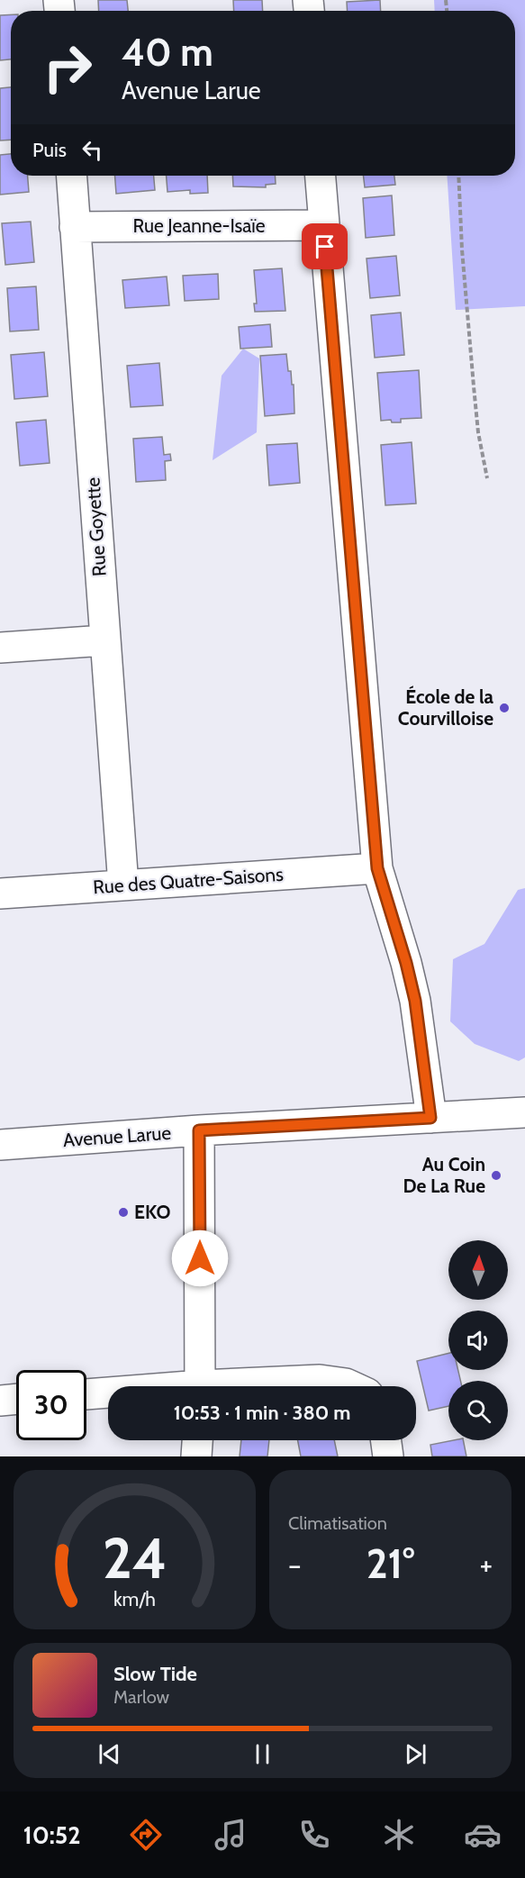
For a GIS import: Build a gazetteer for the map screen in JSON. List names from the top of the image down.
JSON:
{
  "streets": {
    "street": [
      "Rue Jeanne-Isaïe",
      "Rue Goyette",
      "Rue des Quatre-Saisons",
      "Avenue Larue"
    ]
  },
  "crossings": [
    ["Rue Jeanne-Isaïe", "Rue Goyette"],
    ["Rue Goyette", "Rue des Quatre-Saisons"]
  ],
  "places": ["École de la Courvilloise", "Au Coin De La Rue", "EKO"],
  "north": "top",
  "page": {
    "turn": ["40 m", "Avenue Larue"],
    "then": "Puis",
    "limit": "30",
    "trip": "10:53 · 1 min · 380 m",
    "tile": "Climatisation",
    "heat": ["−", "21°", "+"],
    "song": ["Slow Tide", "Marlow"],
    "tabs": "10:52",
    "gauge": ["24", "km/h"]
  }
}
